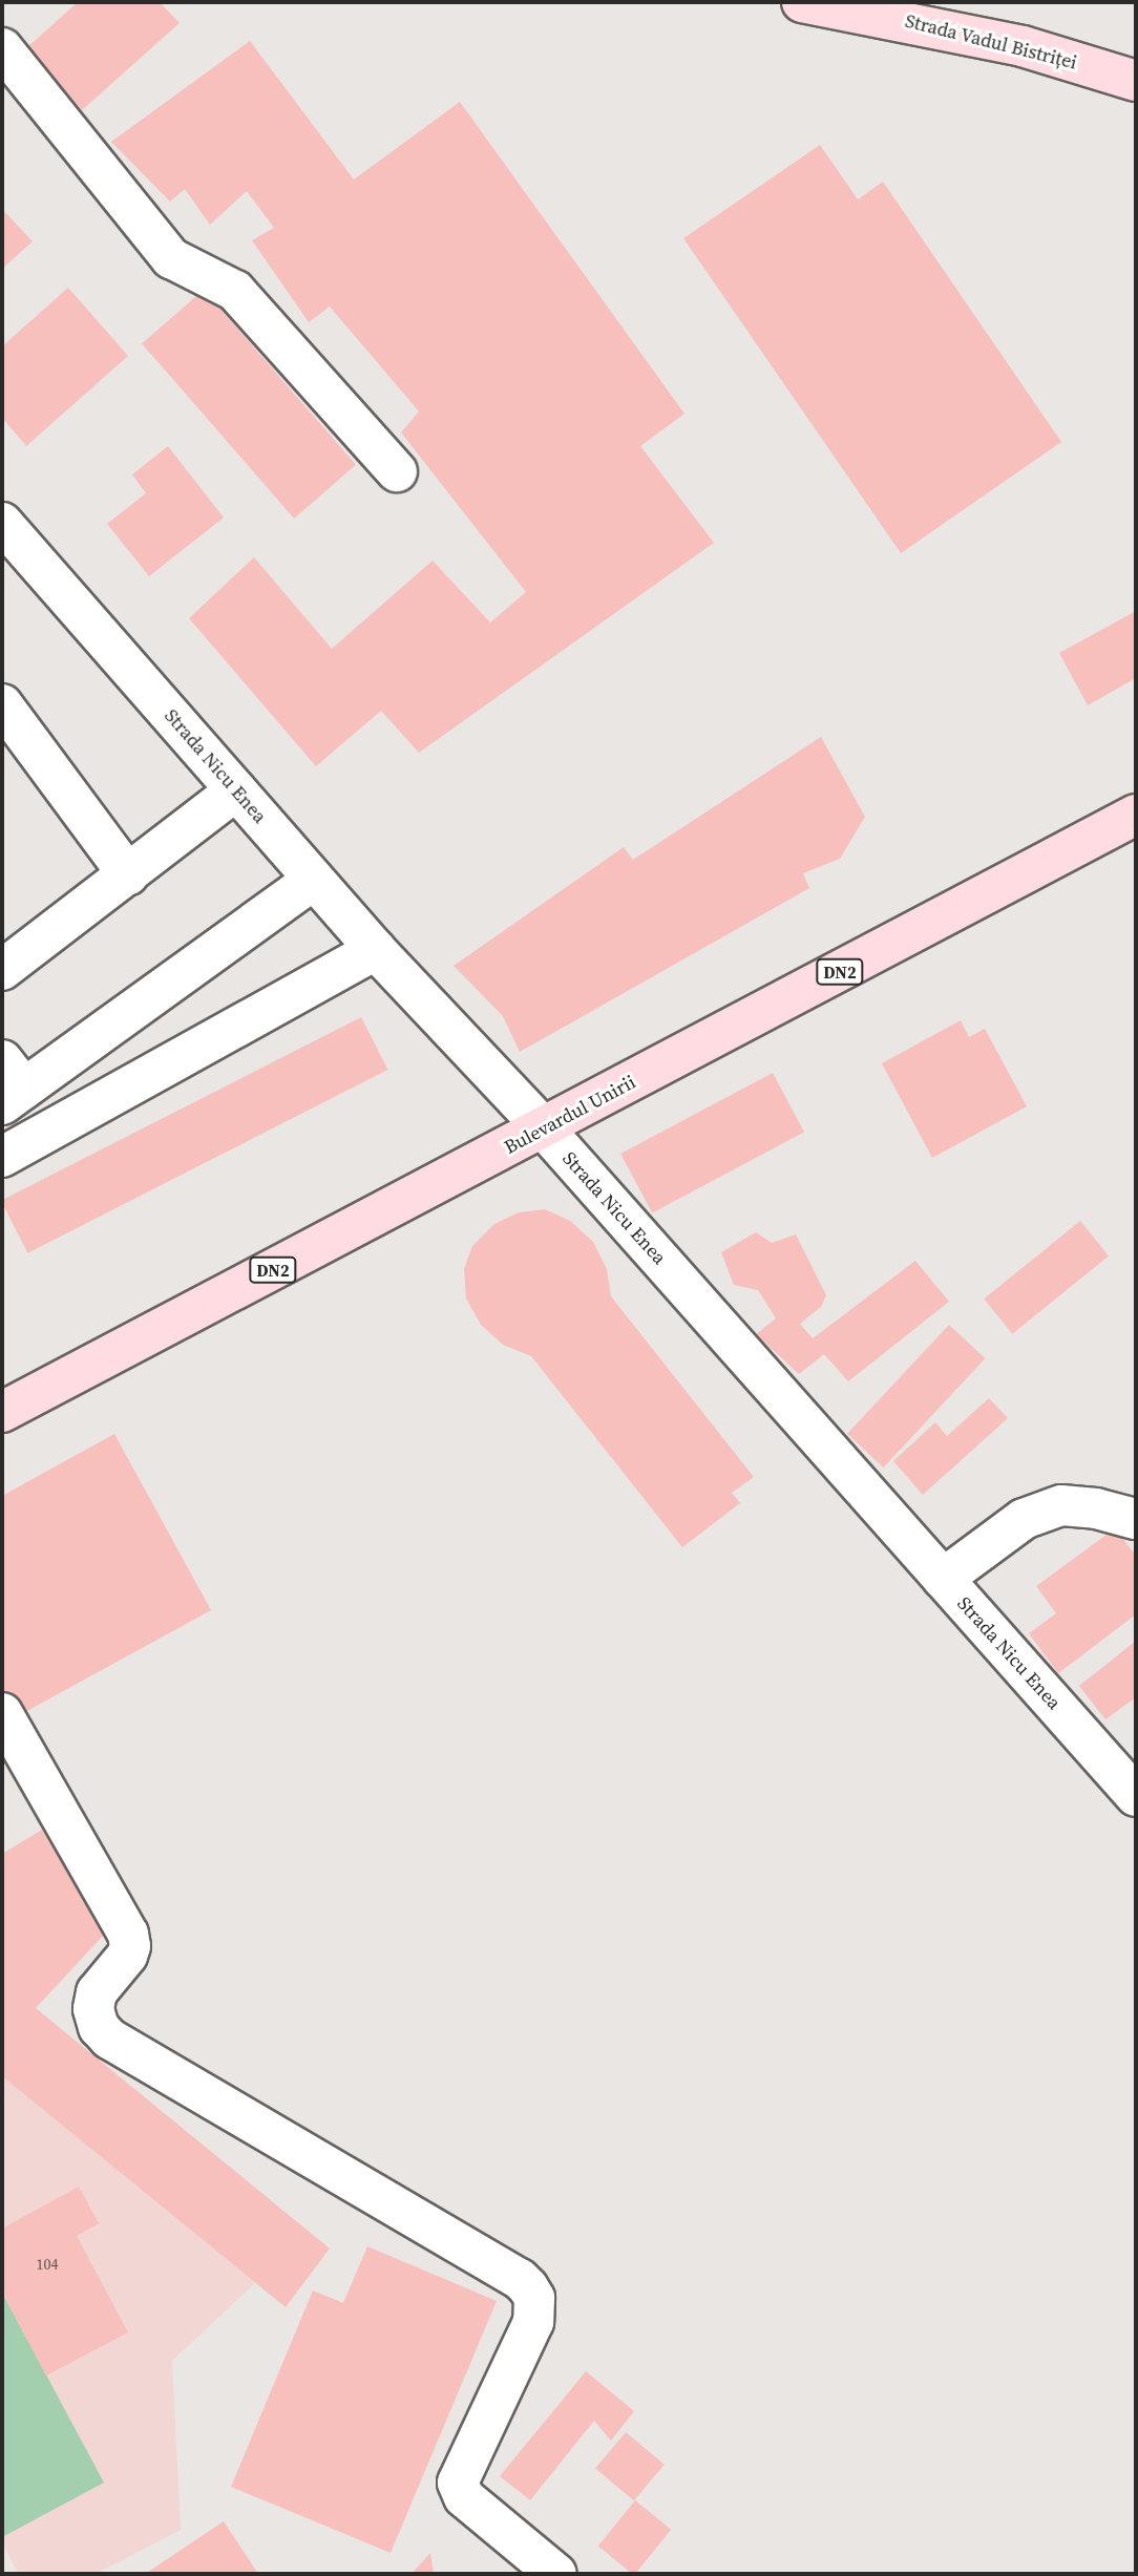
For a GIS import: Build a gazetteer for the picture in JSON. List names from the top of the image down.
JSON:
{
  "streets": {
    "main road": ["Strada Vadul Bistriței", "DN2", "Bulevardul Unirii"],
    "street": ["Strada Nicu Enea"]
  },
  "crossings": [
    ["Strada Nicu Enea", "Bulevardul Unirii"]
  ],
  "house_numbers": ["104"]
}
